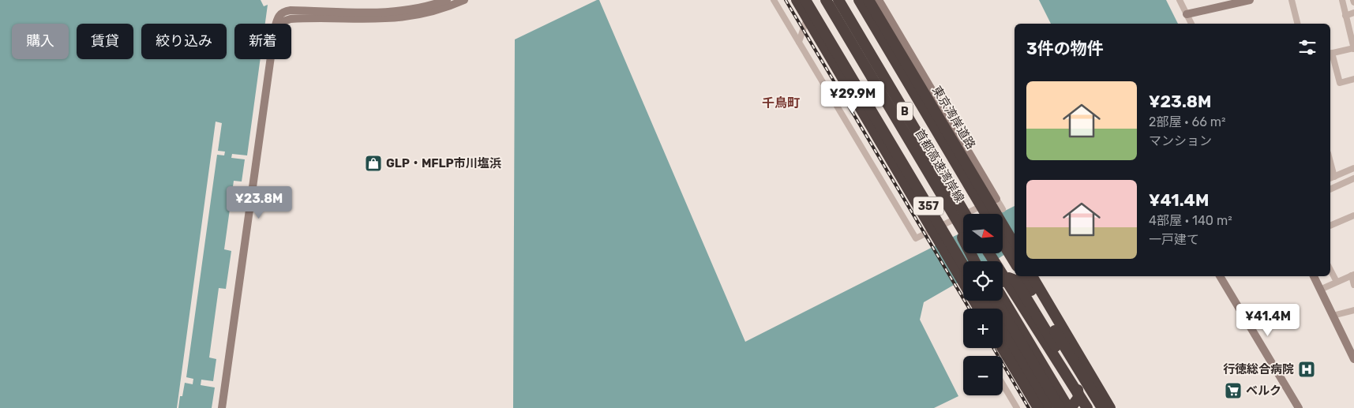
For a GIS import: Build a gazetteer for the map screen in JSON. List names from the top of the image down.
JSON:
{
  "streets": {
    "highway": [
      "B",
      "東京湾岸道路",
      "首都高速湾岸線",
      "357"
    ]
  },
  "crossings": [
    ["首都高速湾岸線", "357"]
  ],
  "districts": ["千鳥町"],
  "places": {
    "shop": ["GLP・MFLP市川塩浜"],
    "hospital": ["行徳総合病院"],
    "supermarket": ["ベルク"]
  },
  "north": "right",
  "page": {
    "chip": [
      "購入",
      "賃貸",
      "絞り込み",
      "新着"
    ],
    "heading": "3件の物件",
    "list": [
      {
        "name": "¥23.8M",
        "note": "2部屋 · 66 m² · マンション"
      },
      {
        "name": "¥41.4M",
        "note": "4部屋 · 140 m² · 一戸建て"
      }
    ],
    "price": ["¥29.9M", "¥23.8M", "¥41.4M"],
    "map_buttons": ["+", "−"]
  }
}
